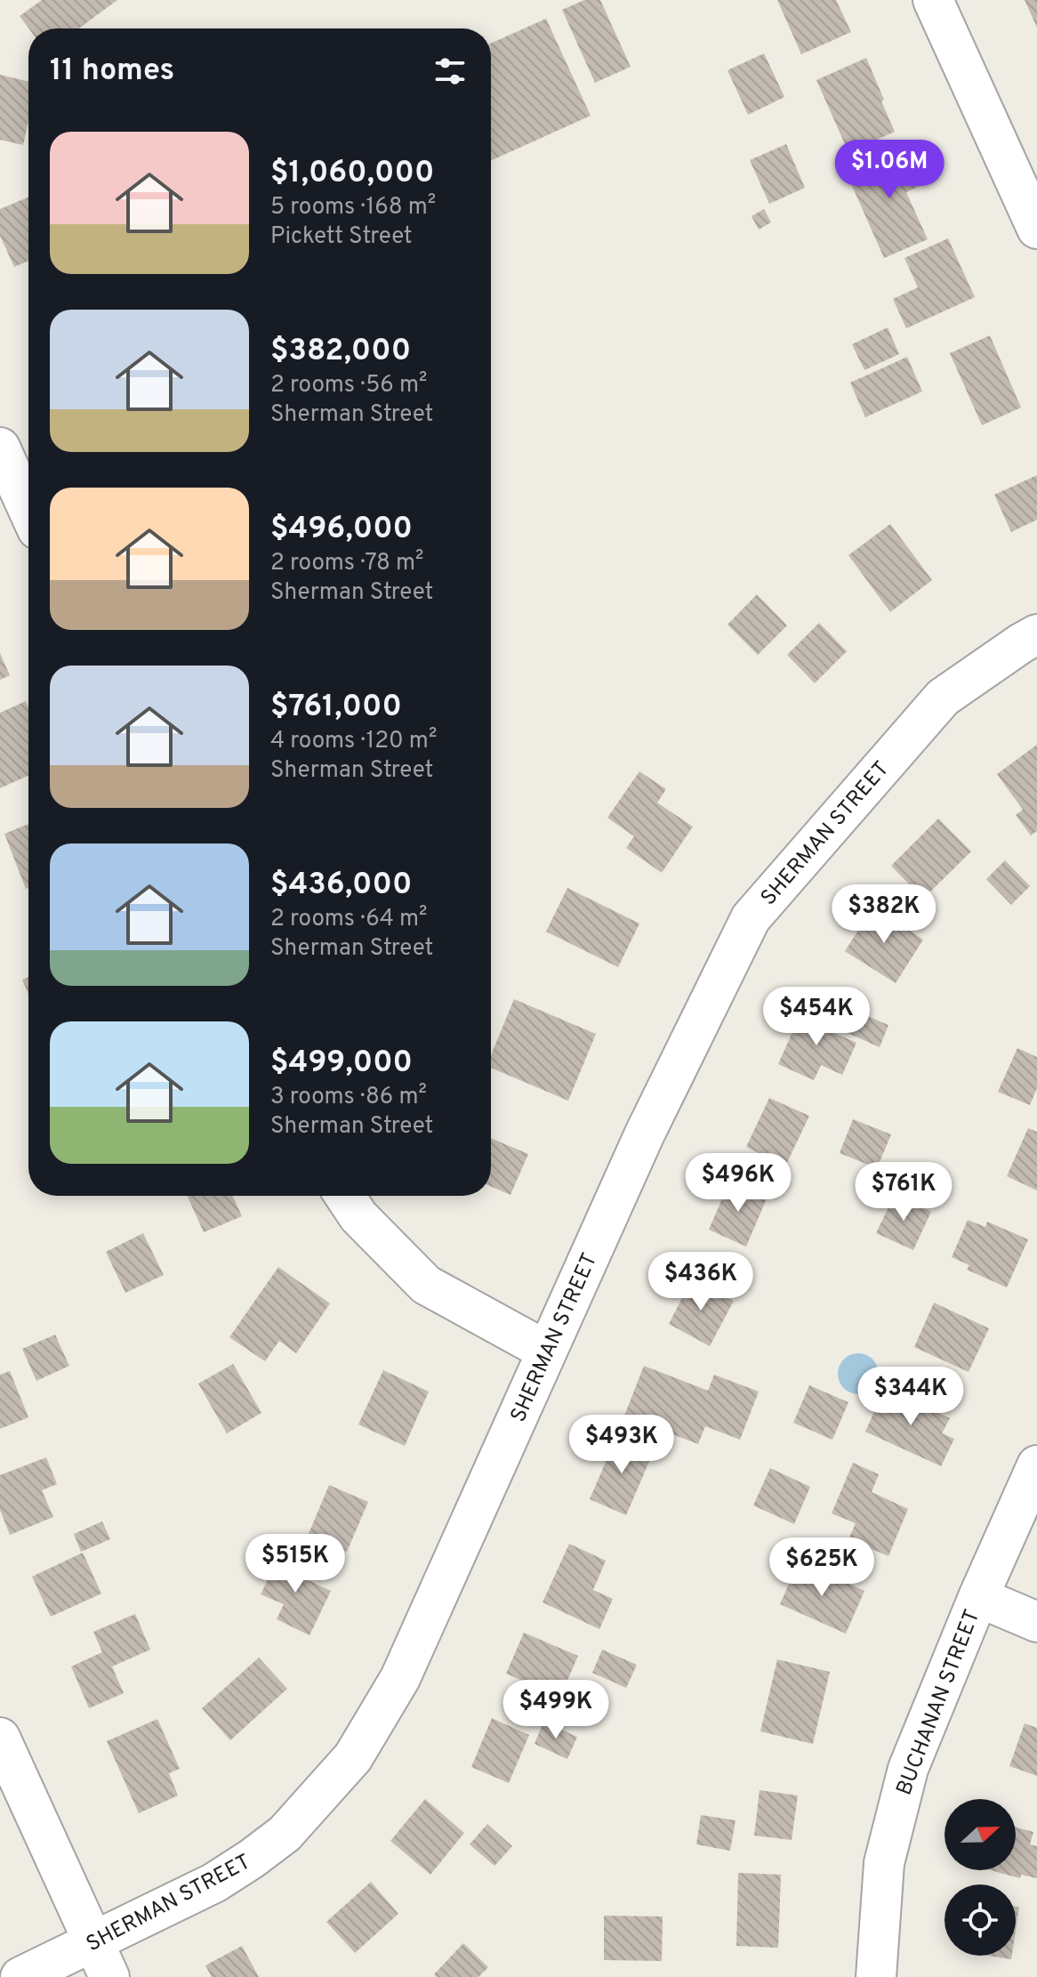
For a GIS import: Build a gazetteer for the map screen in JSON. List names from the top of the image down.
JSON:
{
  "streets": {
    "street": ["SHERMAN STREET", "BUCHANAN STREET"]
  },
  "north": "right",
  "page": {
    "heading": "11 homes",
    "list": [
      {
        "name": "$1,060,000",
        "note": "5 rooms · 168 m² · Pickett Street"
      },
      {
        "name": "$382,000",
        "note": "2 rooms · 56 m² · Sherman Street"
      },
      {
        "name": "$496,000",
        "note": "2 rooms · 78 m² · Sherman Street"
      },
      {
        "name": "$761,000",
        "note": "4 rooms · 120 m² · Sherman Street"
      },
      {
        "name": "$436,000",
        "note": "2 rooms · 64 m² · Sherman Street"
      },
      {
        "name": "$499,000",
        "note": "3 rooms · 86 m² · Sherman Street"
      }
    ],
    "price": [
      "$1.06M",
      "$382K",
      "$454K",
      "$496K",
      "$761K",
      "$436K",
      "$344K",
      "$493K",
      "$515K",
      "$625K",
      "$499K"
    ]
  }
}
